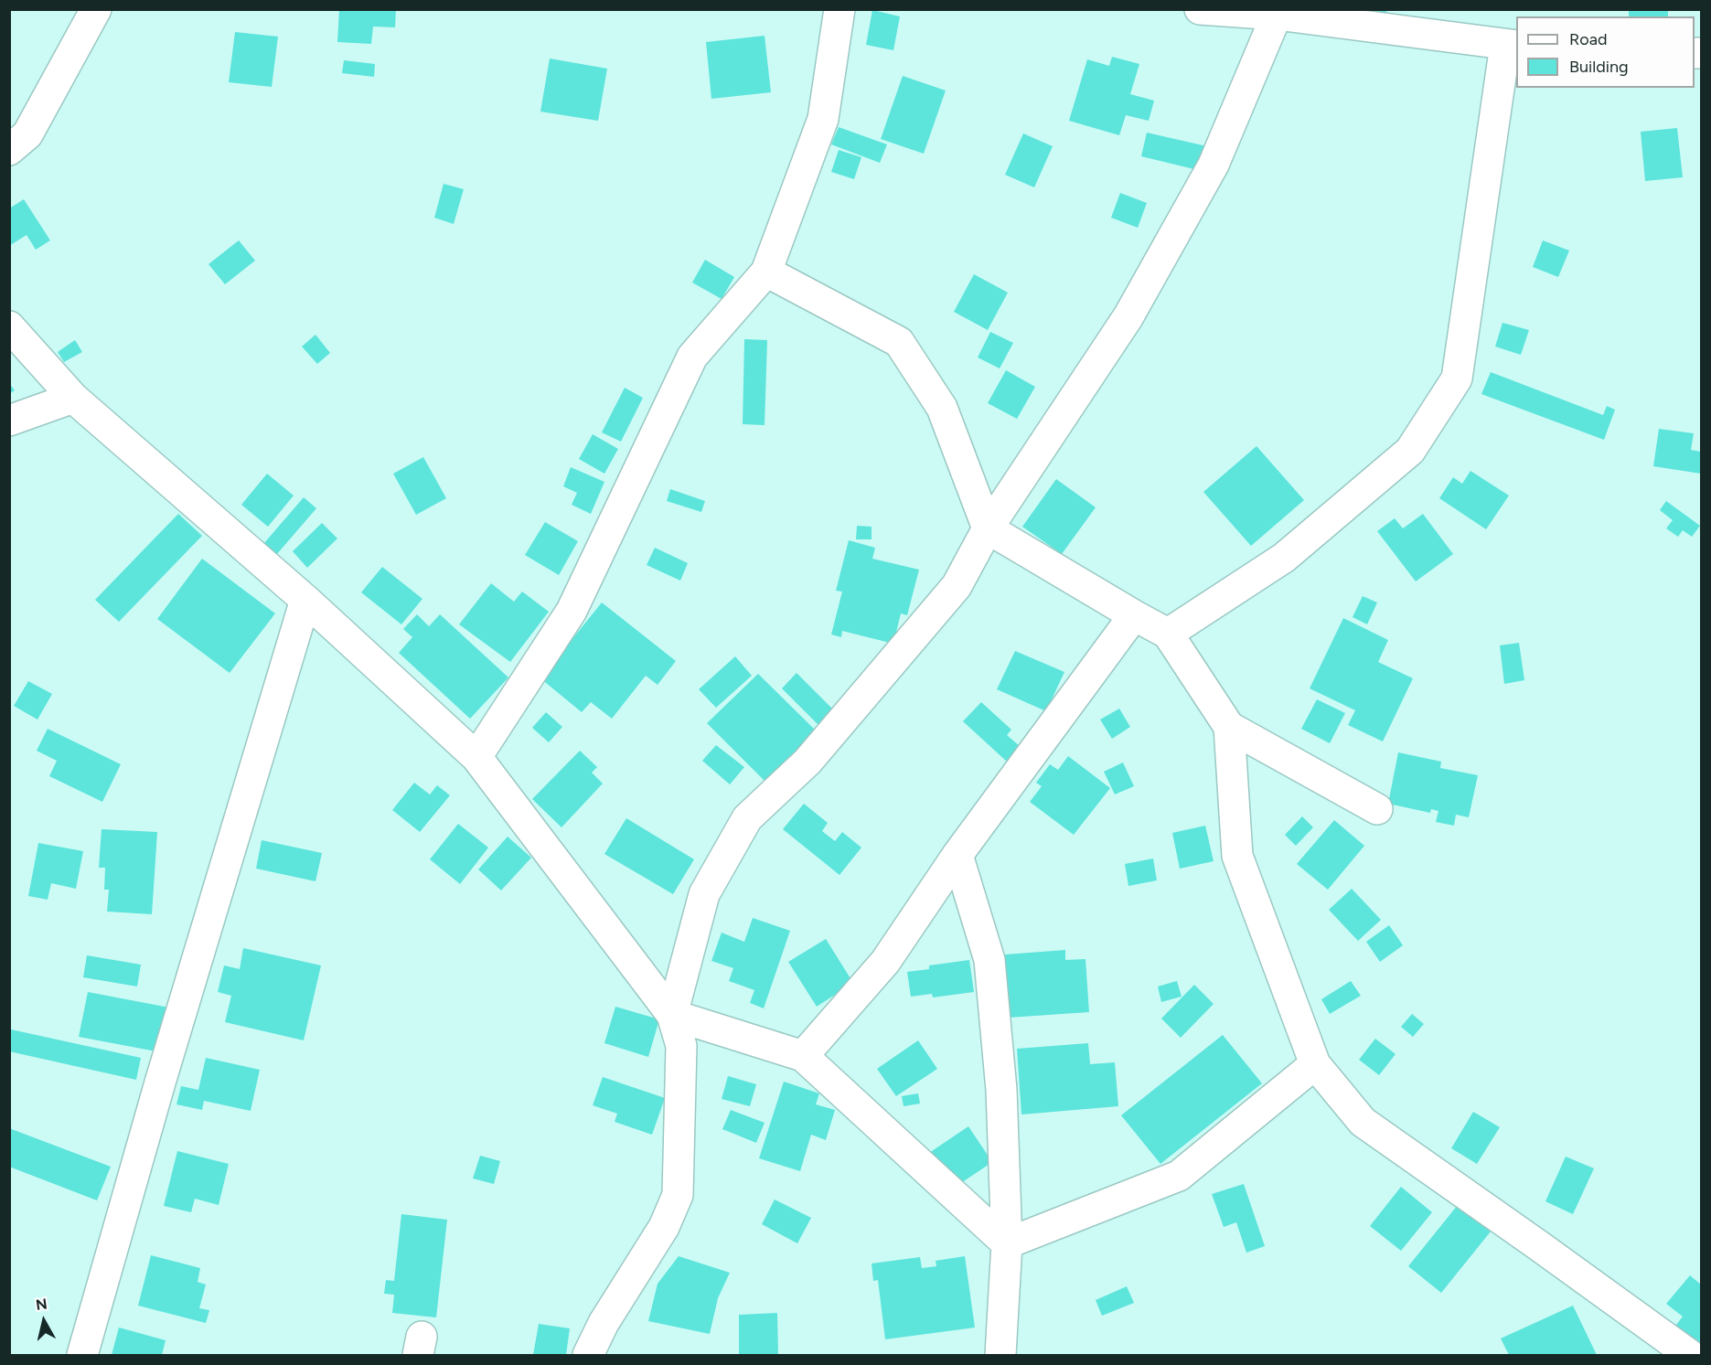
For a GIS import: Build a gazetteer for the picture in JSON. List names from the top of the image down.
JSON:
{
  "legend": ["Road", "Building"],
  "north": "top"
}
